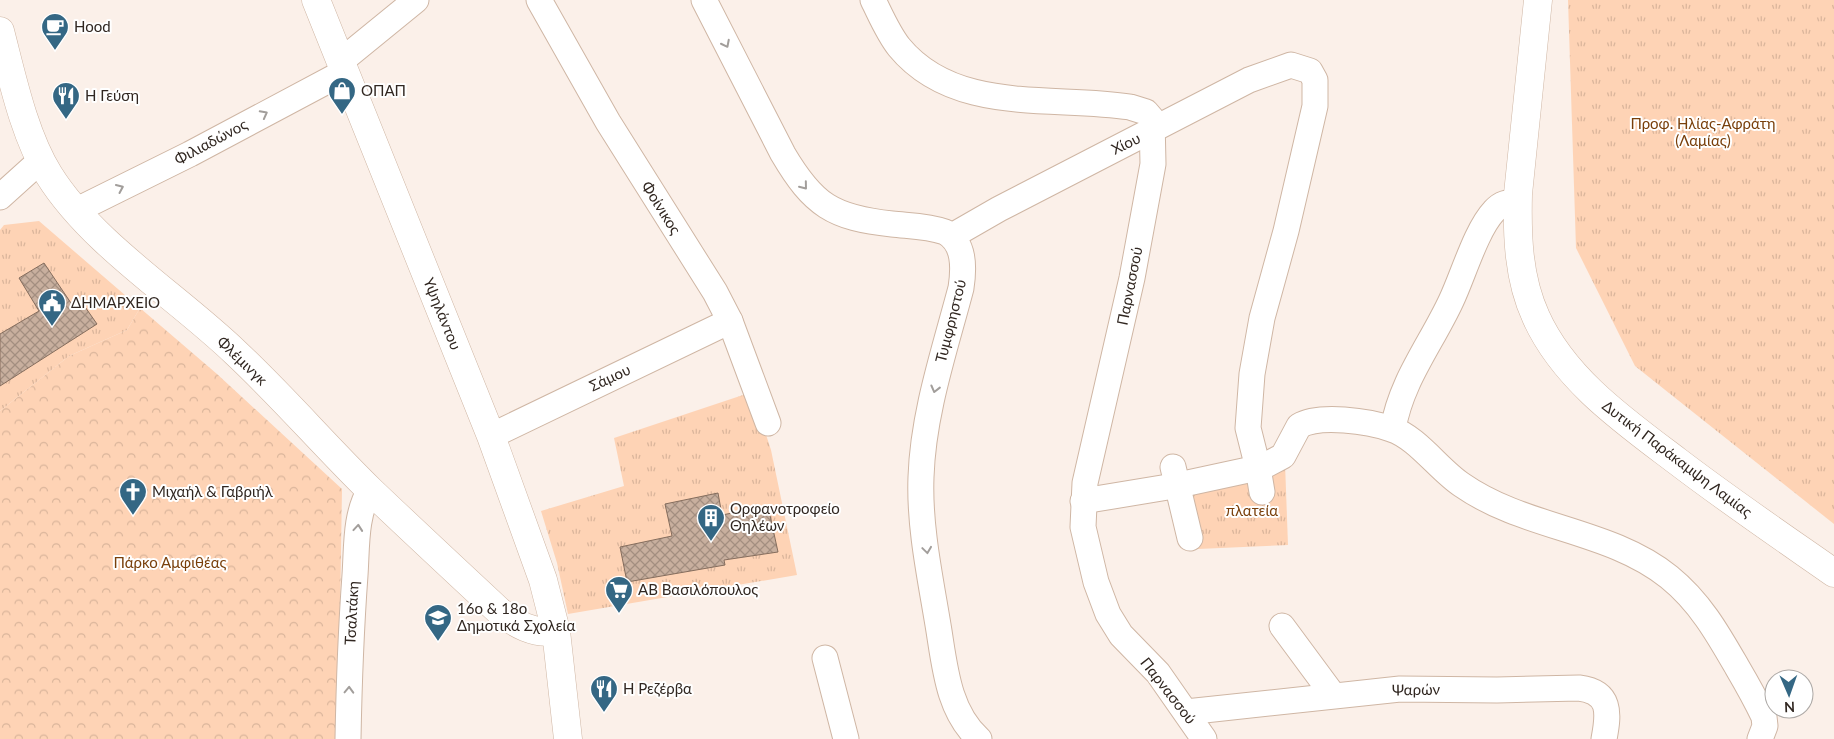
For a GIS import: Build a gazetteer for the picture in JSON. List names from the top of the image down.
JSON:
{
  "streets": {
    "main road": ["Υψηλάντου", "Φλέμινγκ", "Δυτική Παράκαμψη Λαμίας"],
    "street": [
      "Φιλιαδώνος",
      "Χίου",
      "Φοίνικος",
      "Παρνασσού",
      "Τυμφρηστού",
      "Σάμου",
      "Τσαλτάκη",
      "Ψαρών"
    ]
  },
  "crossings": [
    ["Φιλιαδώνος", "Υψηλάντου"],
    ["Φιλιαδώνος", "Φλέμινγκ"],
    ["Χίου", "Παρνασσού"],
    ["Χίου", "Τυμφρηστού"],
    ["Φοίνικος", "Σάμου"],
    ["Παρνασσού", "Ψαρών"],
    ["Υψηλάντου", "Φλέμινγκ"],
    ["Υψηλάντου", "Σάμου"],
    ["Φλέμινγκ", "Τσαλτάκη"]
  ],
  "one_way": ["Φιλιαδώνος", "Τυμφρηστού", "Τσαλτάκη"],
  "parks": ["Προφ. Ηλίας-Αφράτη (Λαμίας)", "πλατεία", "Πάρκο Αμφιθέας"],
  "places": {
    "cafe": ["Hood"],
    "shop": ["ΟΠΑΠ"],
    "restaurant": ["Η Γεύση", "Η Ρεζέρβα"],
    "public building": ["ΔΗΜΑΡΧΕΙΟ"],
    "church": ["Μιχαήλ & Γαβριήλ"],
    "building": ["Ορφανοτροφείο Θηλέων"],
    "supermarket": ["ΑΒ Βασιλόπουλος"],
    "school or university": ["16ο & 18ο Δημοτικά Σχολεία"]
  },
  "north": "bottom"
}
